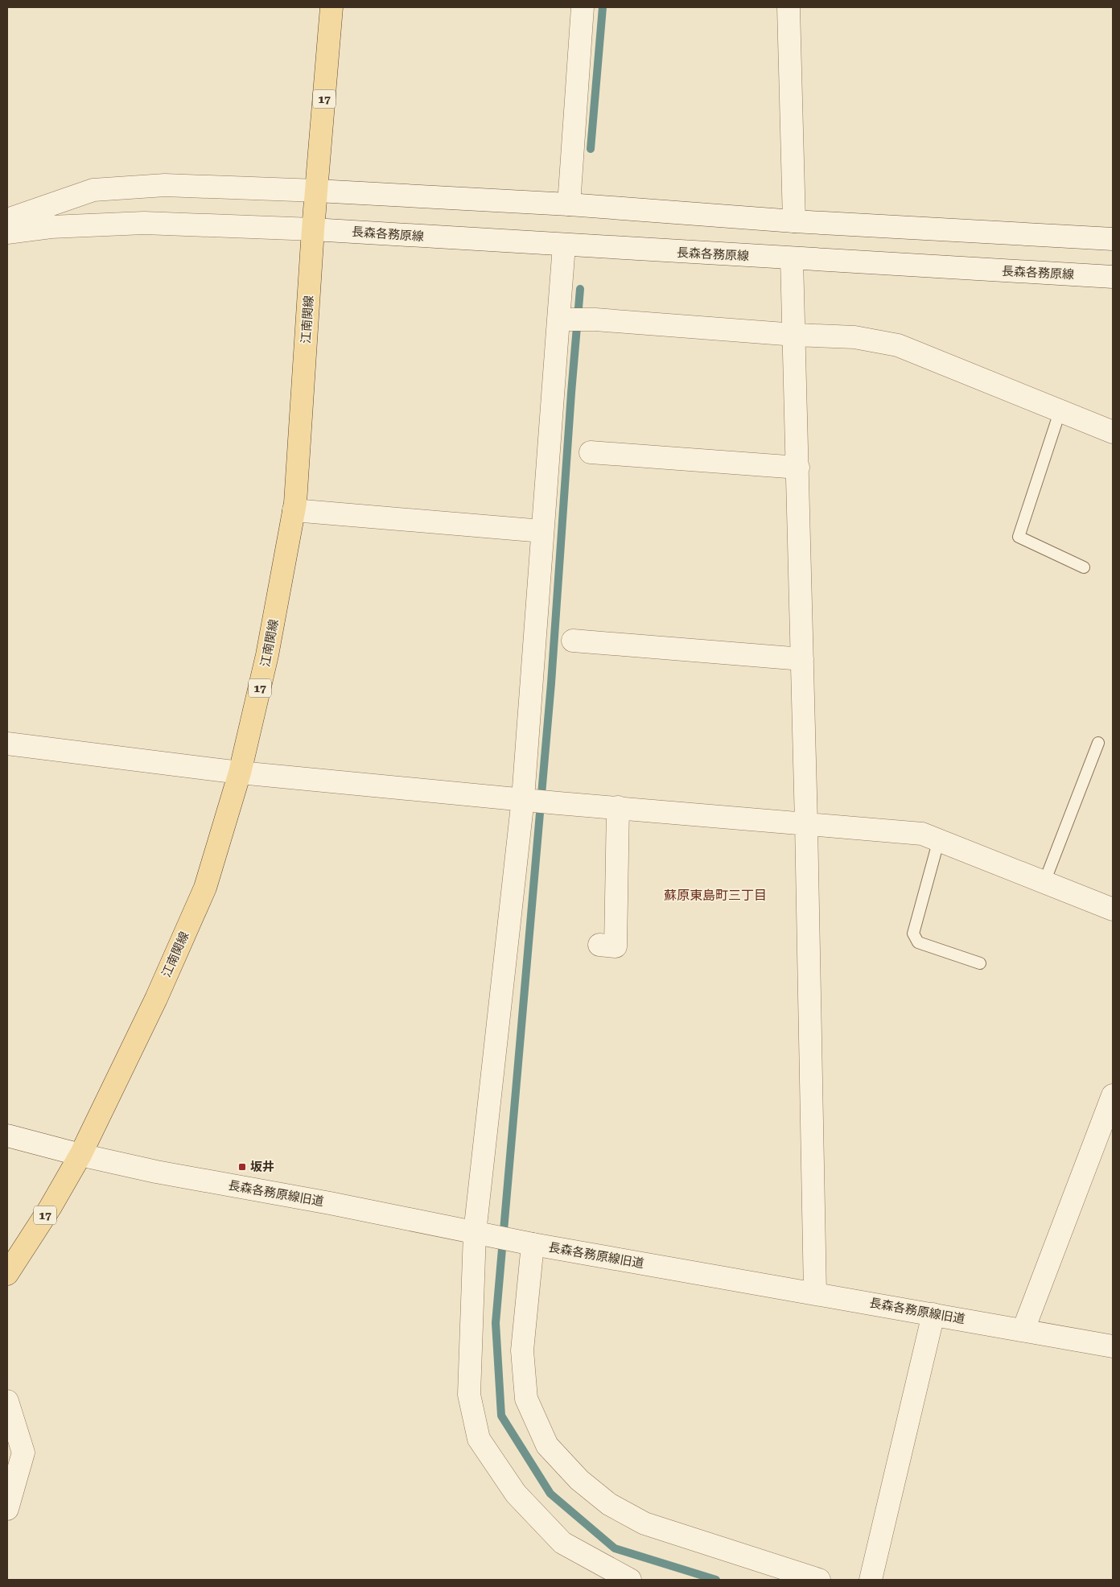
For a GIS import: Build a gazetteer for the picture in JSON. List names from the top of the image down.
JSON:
{
  "streets": {
    "main road": ["17", "江南関線"],
    "street": ["長森各務原線", "長森各務原線旧道"]
  },
  "crossings": [
    ["長森各務原線", "江南関線"],
    ["江南関線", "長森各務原線旧道"]
  ],
  "districts": ["蘇原東島町三丁目"],
  "places": {
    "transit": ["坂井"]
  }
}
